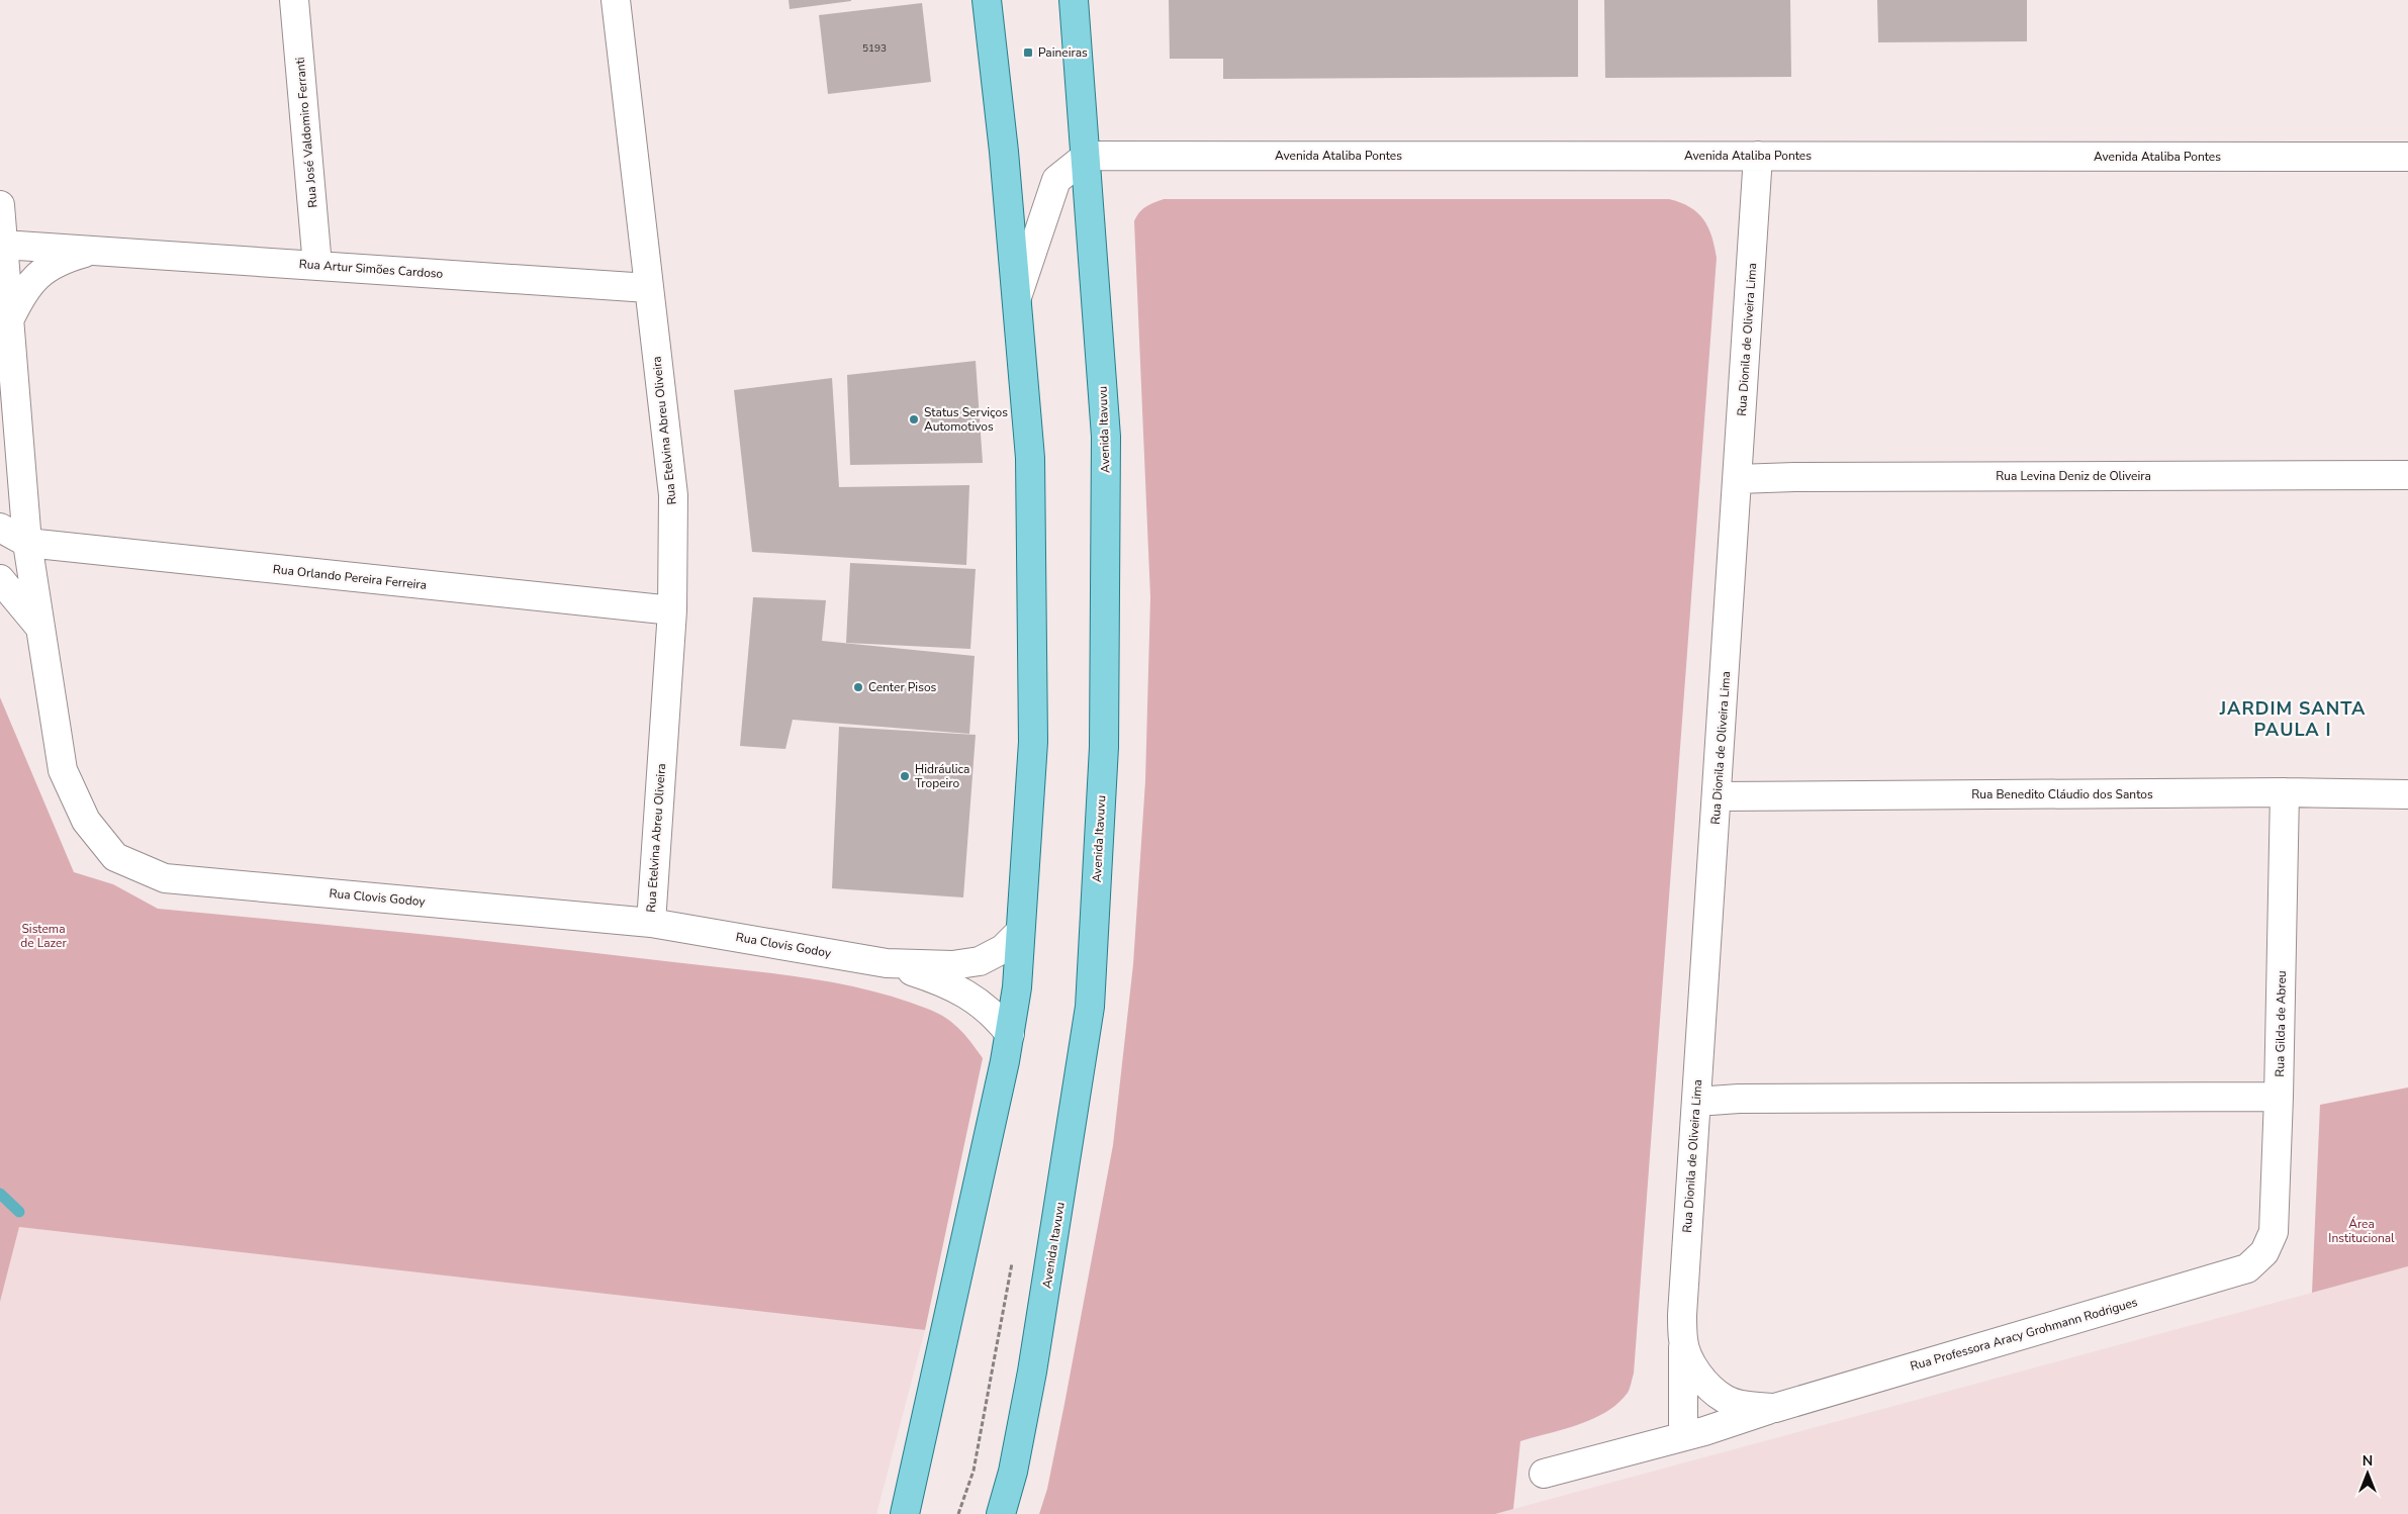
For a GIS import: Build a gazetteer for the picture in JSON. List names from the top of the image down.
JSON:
{
  "streets": {
    "main road": ["Avenida Itavuvu"],
    "street": [
      "Rua José Valdomiro Ferranti",
      "Avenida Ataliba Pontes",
      "Rua Artur Simões Cardoso",
      "Rua Dionila de Oliveira Lima",
      "Rua Etelvina Abreu Oliveira",
      "Rua Levina Deniz de Oliveira",
      "Rua Orlando Pereira Ferreira",
      "Rua Benedito Cláudio dos Santos",
      "Rua Clovis Godoy",
      "Rua Gilda de Abreu",
      "Rua Professora Aracy Grohmann Rodrigues"
    ]
  },
  "crossings": [
    ["Rua José Valdomiro Ferranti", "Rua Artur Simões Cardoso"],
    ["Avenida Ataliba Pontes", "Rua Dionila de Oliveira Lima"],
    ["Avenida Ataliba Pontes", "Avenida Itavuvu"],
    ["Rua Artur Simões Cardoso", "Rua Etelvina Abreu Oliveira"],
    ["Rua Artur Simões Cardoso", "Rua Clovis Godoy"],
    ["Rua Dionila de Oliveira Lima", "Rua Levina Deniz de Oliveira"],
    ["Rua Dionila de Oliveira Lima", "Rua Benedito Cláudio dos Santos"],
    ["Rua Dionila de Oliveira Lima", "Rua Professora Aracy Grohmann Rodrigues"],
    ["Rua Etelvina Abreu Oliveira", "Rua Orlando Pereira Ferreira"],
    ["Rua Etelvina Abreu Oliveira", "Rua Clovis Godoy"],
    ["Rua Orlando Pereira Ferreira", "Rua Clovis Godoy"],
    ["Rua Benedito Cláudio dos Santos", "Rua Gilda de Abreu"],
    ["Rua Gilda de Abreu", "Rua Professora Aracy Grohmann Rodrigues"]
  ],
  "districts": ["JARDIM SANTA PAULA I"],
  "parks": ["Sistema de Lazer", "Área Institucional"],
  "places": {
    "transit": ["Paineiras"],
    "other": ["Status Serviços Automotivos", "Center Pisos", "Hidráulica Tropeiro"]
  },
  "house_numbers": ["5193"],
  "north": "top"
}
